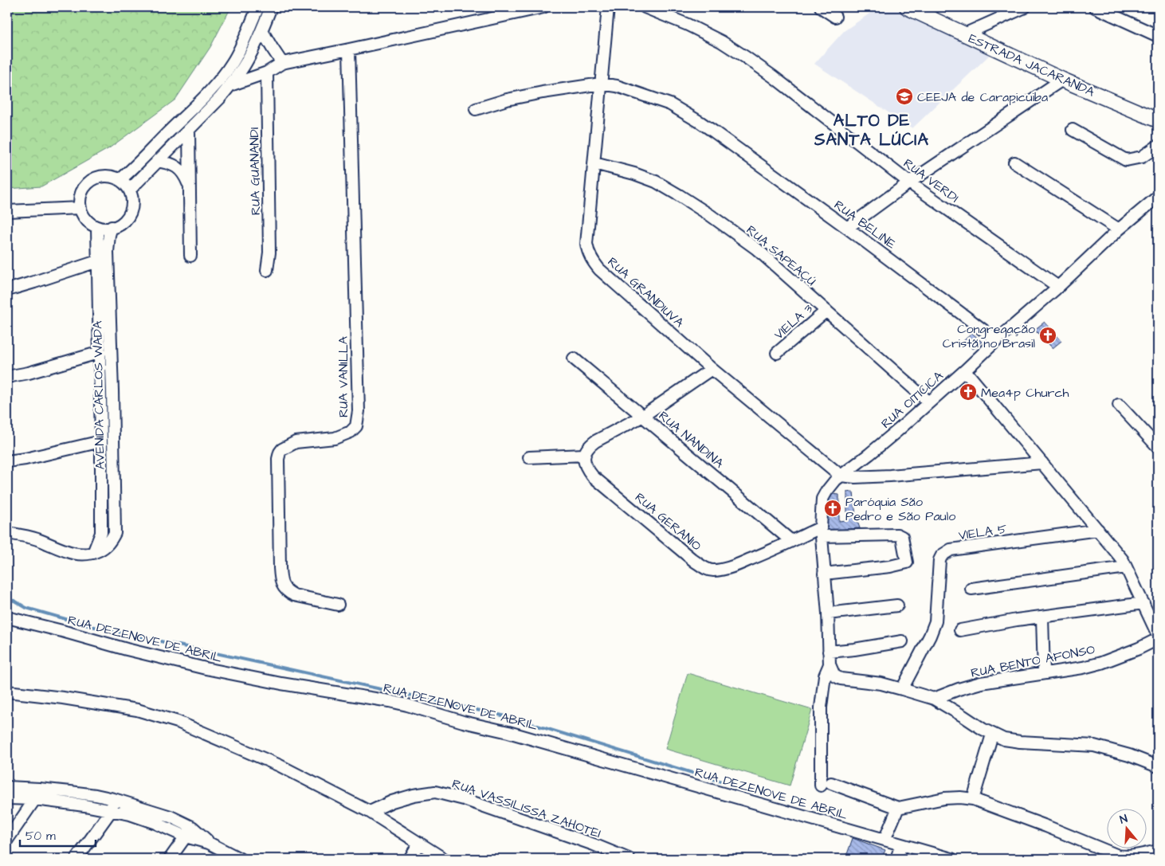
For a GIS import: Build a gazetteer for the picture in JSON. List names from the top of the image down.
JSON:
{
  "streets": {
    "main road": ["ESTRADA JACARANDA"],
    "street": [
      "RUA GUANANDI",
      "RUA VERDI",
      "RUA BELINE",
      "RUA SAPEAÇÚ",
      "RUA GRANDIUVA",
      "VIELA 3",
      "RUA VANILLA",
      "AVENIDA CARLOS WADA",
      "RUA OITICICA",
      "RUA NANDINA",
      "RUA GERANIO",
      "VIELA 5",
      "RUA DEZENOVE DE ABRIL",
      "RUA BENTO AFONSO",
      "RUA VASSILISSA ZAHOTEI"
    ]
  },
  "crossings": [
    ["RUA VERDI", "RUA OITICICA"],
    ["RUA BELINE", "RUA GRANDIUVA"],
    ["RUA BELINE", "RUA OITICICA"],
    ["RUA SAPEAÇÚ", "RUA GRANDIUVA"],
    ["RUA SAPEAÇÚ", "VIELA 3"],
    ["RUA SAPEAÇÚ", "RUA OITICICA"],
    ["RUA GRANDIUVA", "RUA OITICICA"],
    ["RUA OITICICA", "RUA GERANIO"],
    ["RUA NANDINA", "RUA GERANIO"]
  ],
  "districts": ["ALTO DE SANTA LÚCIA"],
  "places": {
    "school or university": ["CEEJA de Carapicuiba"],
    "church": ["Congregação Cristã no Brasil", "Mea4p Church", "Paróquia São Pedro e São Paulo"]
  },
  "scale_bar": "50 m",
  "north": "top"
}
